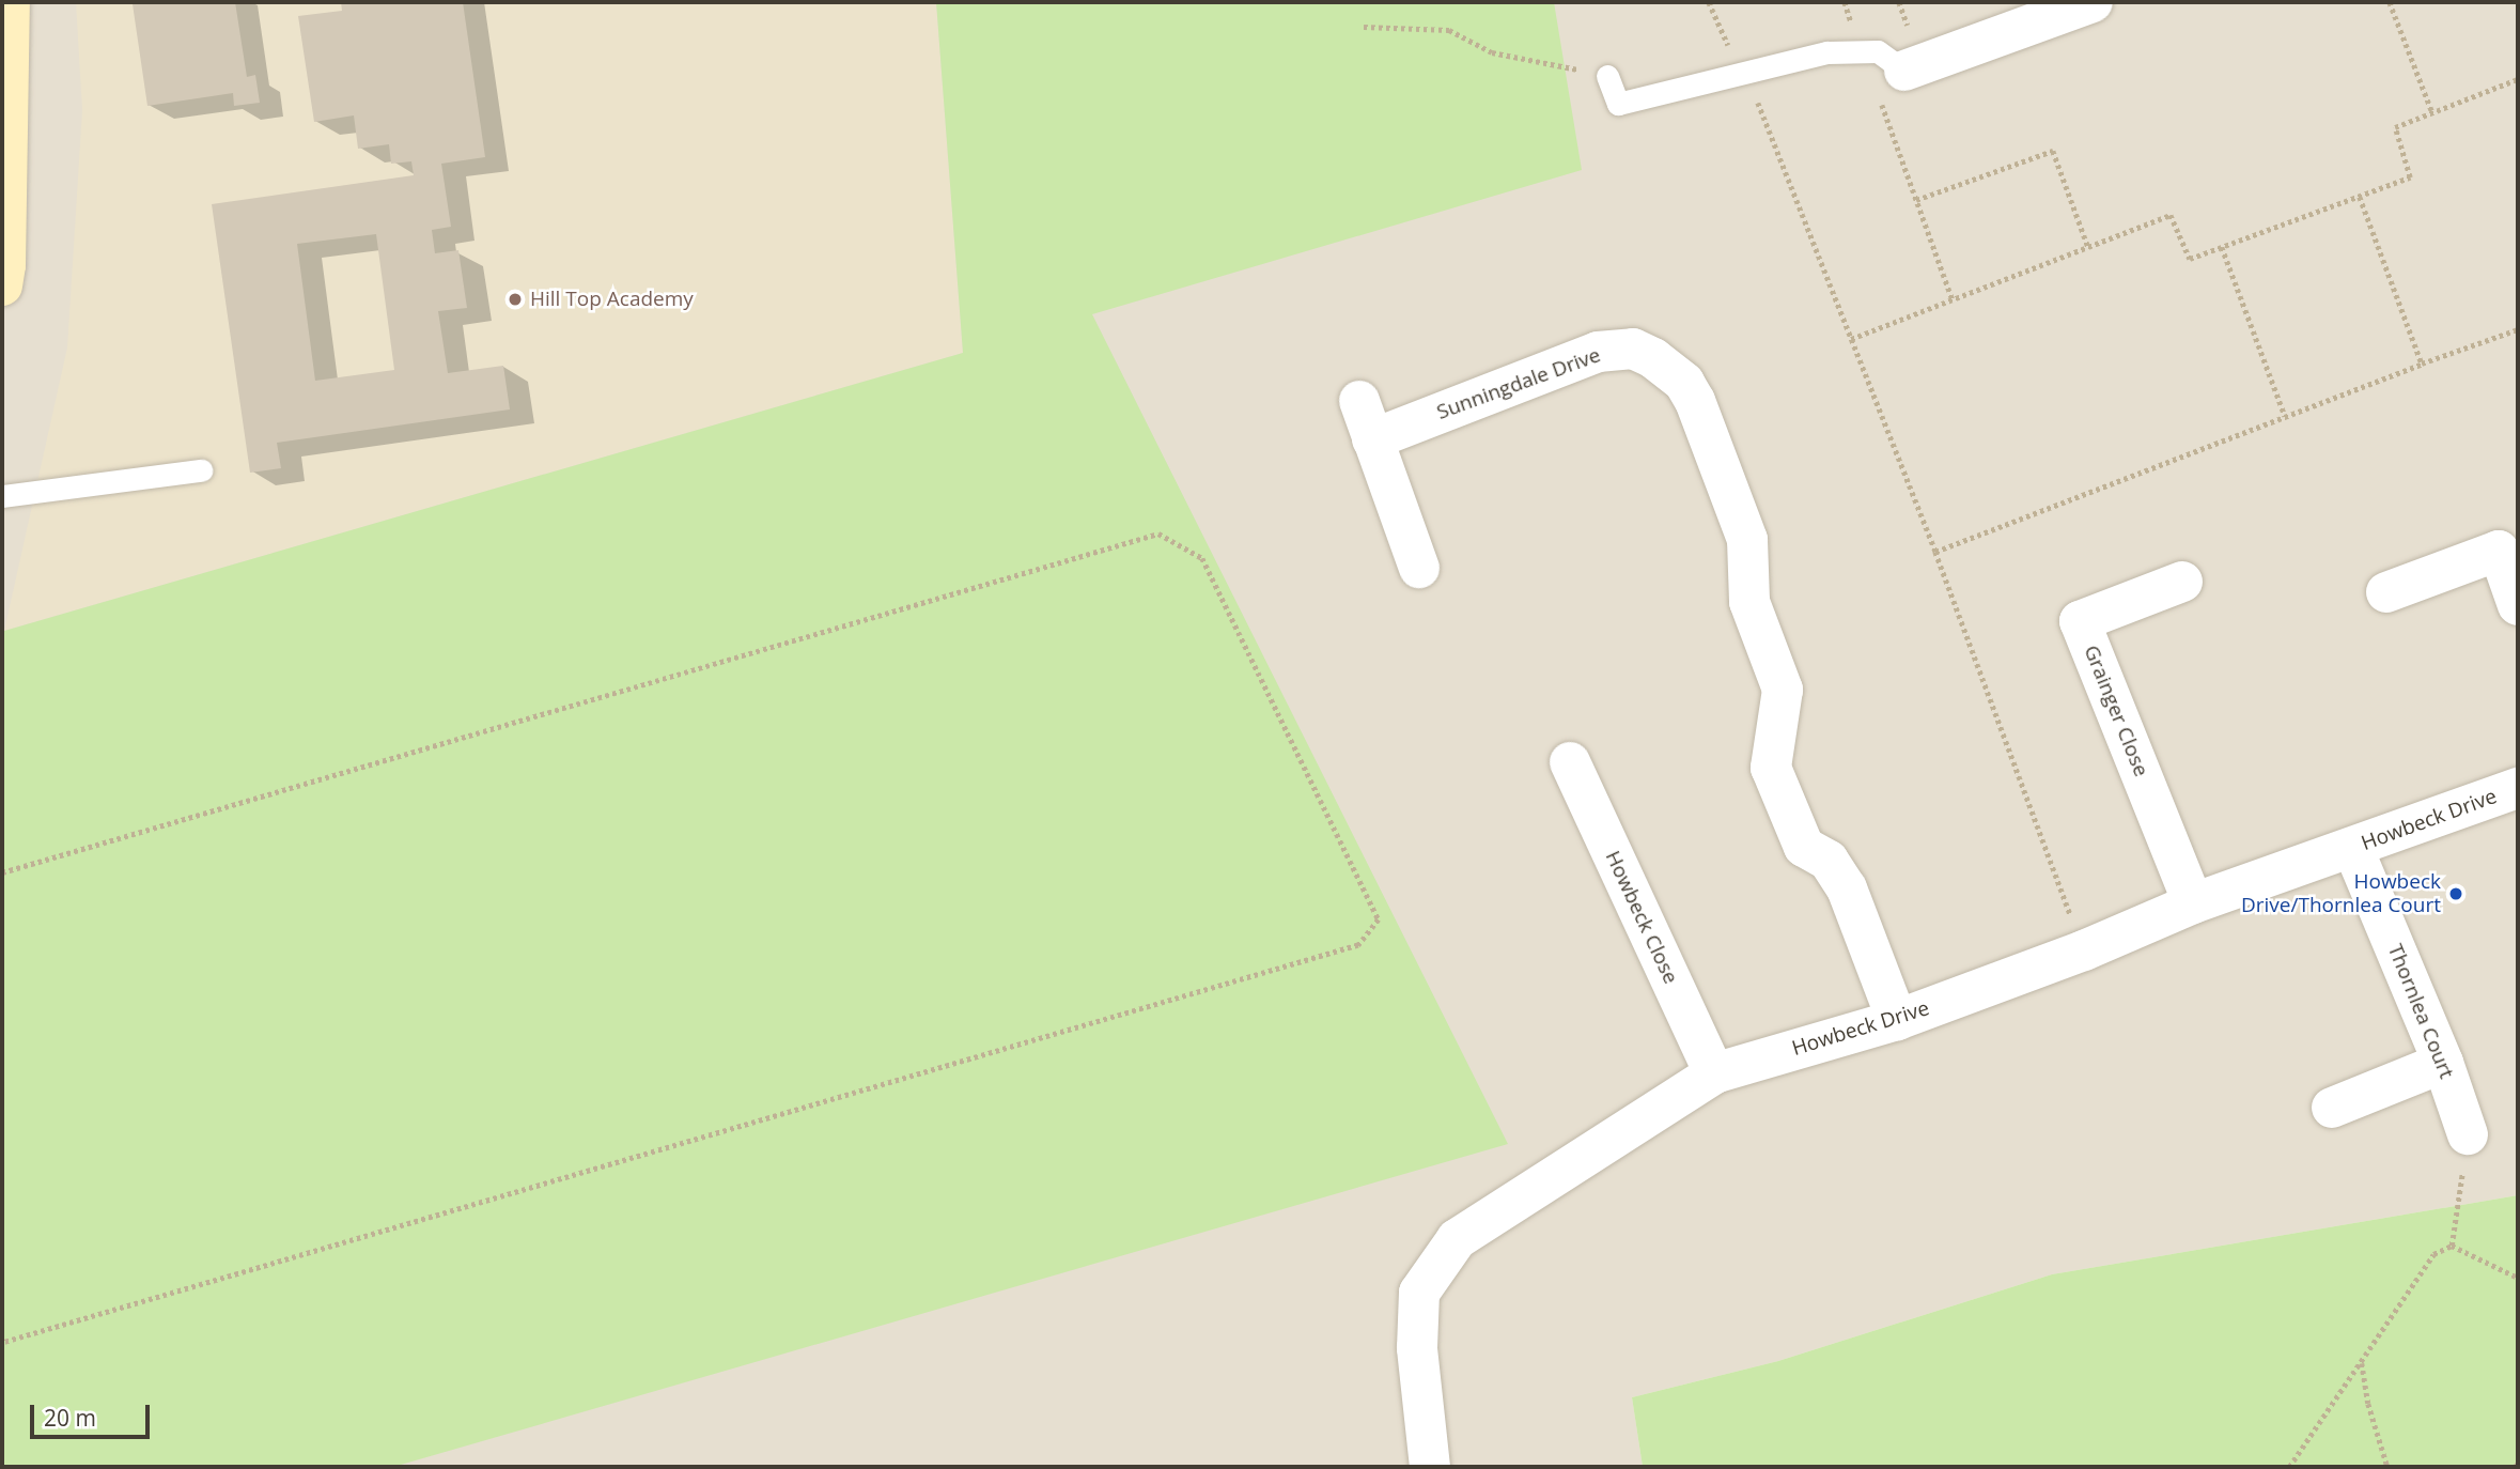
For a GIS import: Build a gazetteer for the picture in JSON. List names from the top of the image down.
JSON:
{
  "streets": {
    "street": [
      "Sunningdale Drive",
      "Grainger Close",
      "Howbeck Drive",
      "Howbeck Close",
      "Thornlea Court"
    ]
  },
  "crossings": [
    ["Sunningdale Drive", "Howbeck Drive"],
    ["Grainger Close", "Howbeck Drive"],
    ["Howbeck Drive", "Howbeck Close"],
    ["Howbeck Drive", "Thornlea Court"]
  ],
  "places": ["Hill Top Academy", "Howbeck Drive/Thornlea Court"],
  "scale_bar": "20 m"
}
